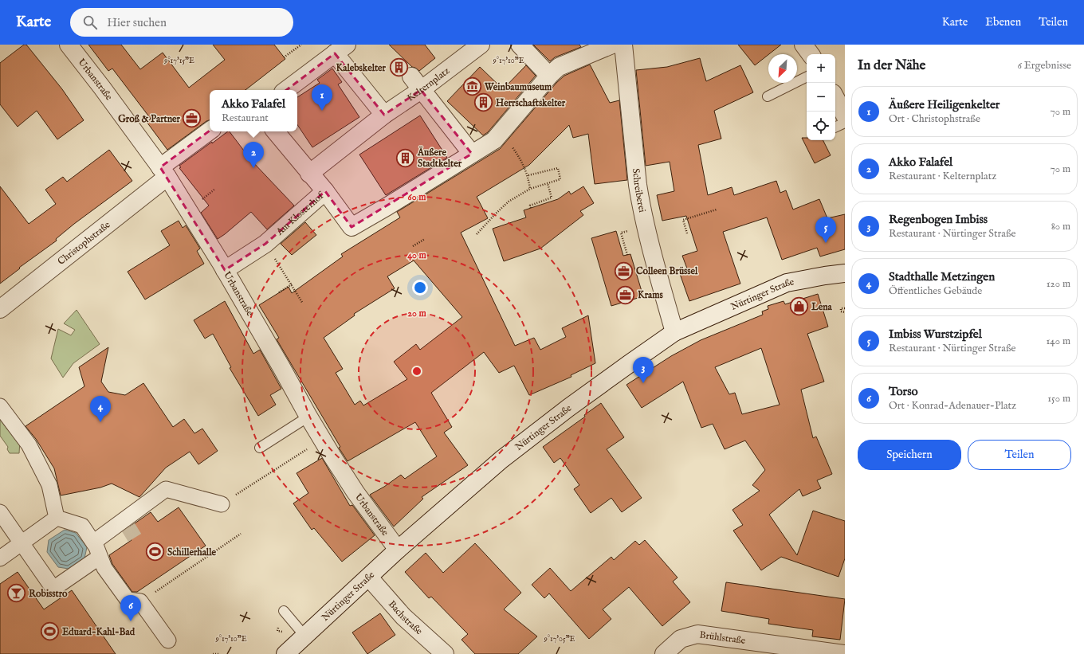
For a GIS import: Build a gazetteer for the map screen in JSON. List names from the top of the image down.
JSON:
{
  "streets": {
    "street": [
      "Urbanstraße",
      "Kelternplatz",
      "Schreiberei",
      "Am Klosterhof",
      "Christophstraße",
      "Nürtinger Straße",
      "Bachstraße",
      "Brühlstraße"
    ]
  },
  "crossings": [
    ["Urbanstraße", "Am Klosterhof"],
    ["Urbanstraße", "Christophstraße"],
    ["Urbanstraße", "Nürtinger Straße"],
    ["Schreiberei", "Nürtinger Straße"],
    ["Nürtinger Straße", "Bachstraße"]
  ],
  "places": {
    "building": ["Kalebskelter", "Herrschaftskelter", "Äußere Stadtkelter"],
    "museum": ["Weinbaumuseum"],
    "office": ["Groß & Partner", "Colleen Brüssel", "Krams"],
    "shop": ["Lena"],
    "sports": ["Schillerhalle", "Eduard-Kahl-Bad"],
    "bar": ["Robisstro"]
  },
  "north": "bottom left",
  "page": {
    "header": "Karte",
    "search": "Hier suchen",
    "nav": ["Karte", "Ebenen", "Teilen"],
    "heading": ["In der Nähe", "6 Ergebnisse"],
    "map_buttons": ["+", "−"],
    "pins": [
      "1",
      "2",
      "5",
      "3",
      "4",
      "6"
    ],
    "list": [
      {
        "mark": "1",
        "name": "Äußere Heiligenkelter",
        "note": "Ort · Christophstraße",
        "value": "70 m"
      },
      {
        "mark": "2",
        "name": "Akko Falafel",
        "note": "Restaurant · Kelternplatz",
        "value": "70 m"
      },
      {
        "mark": "3",
        "name": "Regenbogen Imbiss",
        "note": "Restaurant · Nürtinger Straße",
        "value": "80 m"
      },
      {
        "mark": "4",
        "name": "Stadthalle Metzingen",
        "note": "Öffentliches Gebäude",
        "value": "120 m"
      },
      {
        "mark": "5",
        "name": "Imbiss Wurstzipfel",
        "note": "Restaurant · Nürtinger Straße",
        "value": "140 m"
      },
      {
        "mark": "6",
        "name": "Torso",
        "note": "Ort · Konrad-Adenauer-Platz",
        "value": "150 m"
      }
    ],
    "popup": ["Akko Falafel", "Restaurant"],
    "buttons": ["Speichern", "Teilen"]
  },
  "coordinates": ["9°17'15\"E", "9°17'10\"E", "9°17'05\"E"],
  "rings": ["60 m", "40 m", "20 m"]
}
